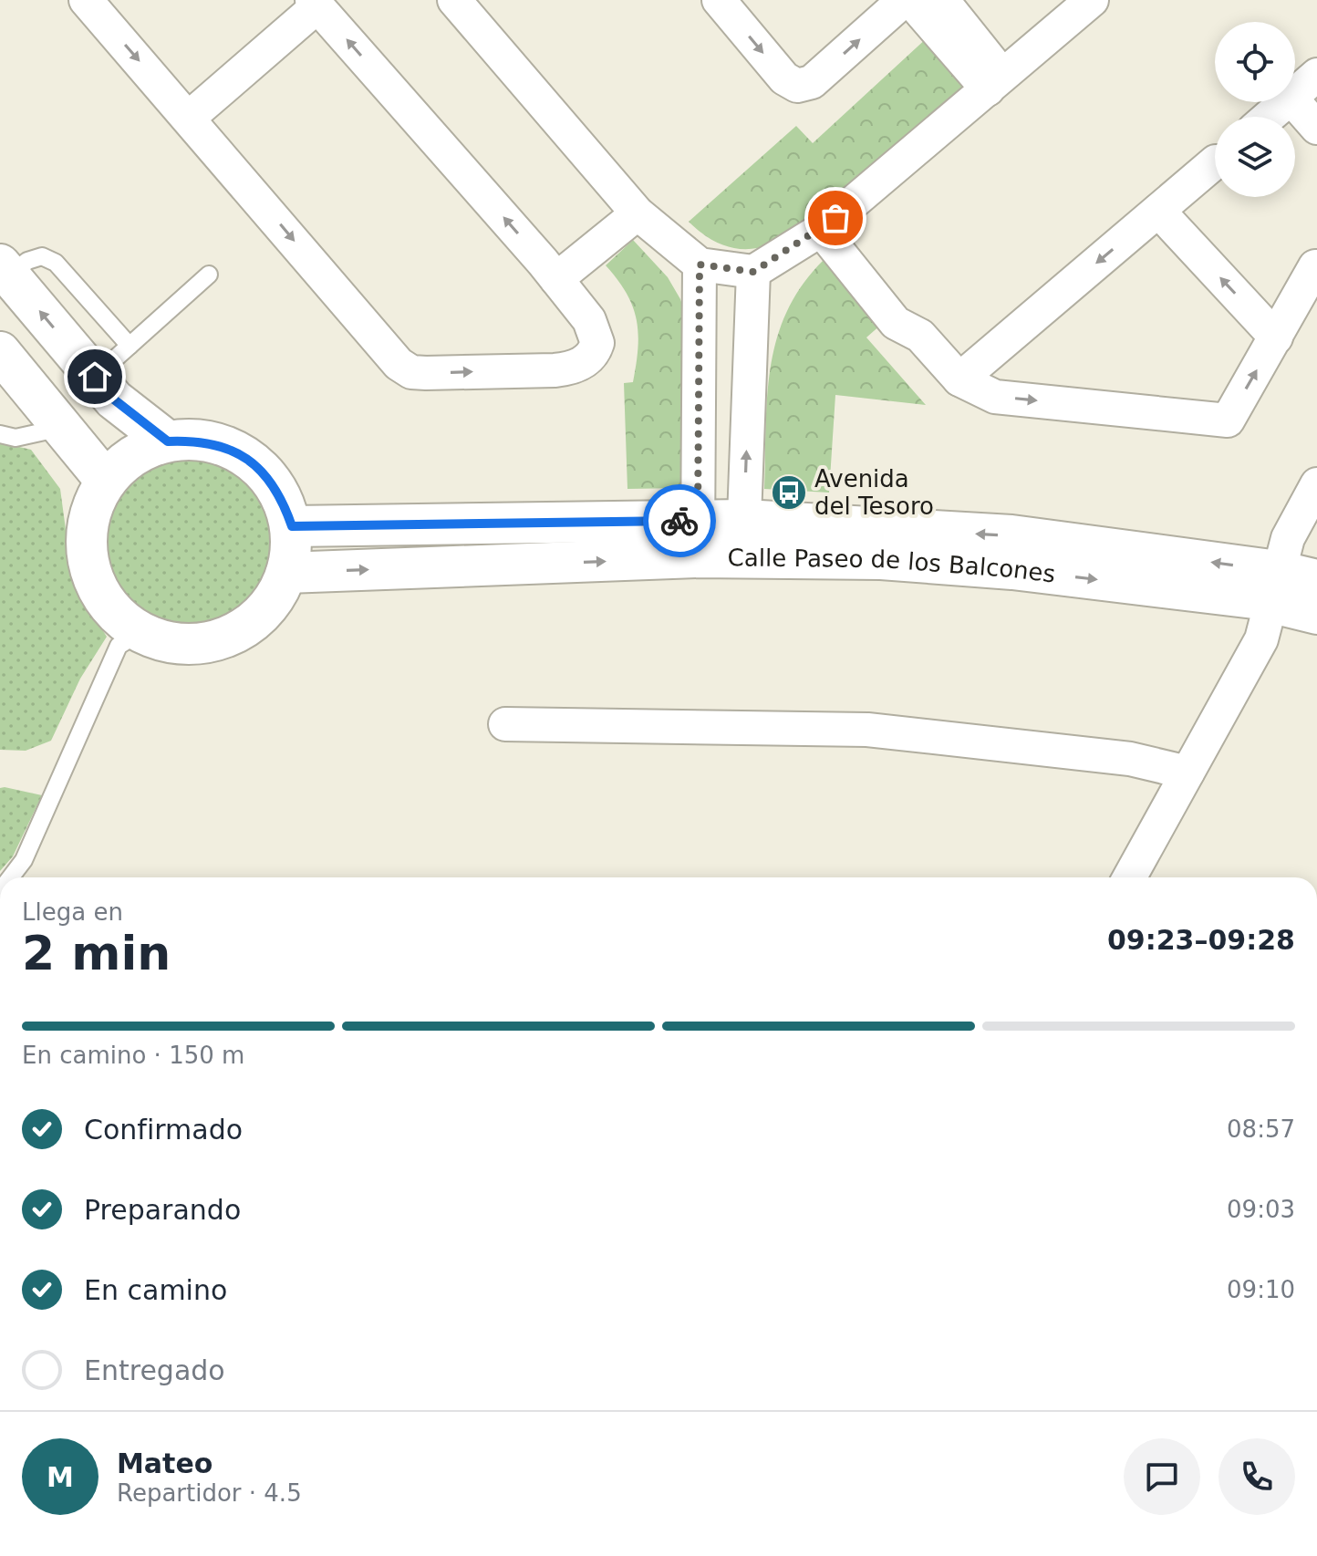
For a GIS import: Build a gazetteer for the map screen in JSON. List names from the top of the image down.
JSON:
{
  "streets": {
    "main road": ["Calle Paseo de los Balcones"]
  },
  "places": {
    "bus stop": ["Avenida del Tesoro"]
  },
  "page": {
    "heading": ["2 min", "Llega en", "09:23–09:28"],
    "panel": ["Mateo", "Repartidor · 4.5"],
    "bar": "En camino · 150 m",
    "list": [
      ["Confirmado", "08:57"],
      ["Preparando", "09:03"],
      ["En camino", "09:10"],
      "Entregado"
    ],
    "round": "M"
  }
}
